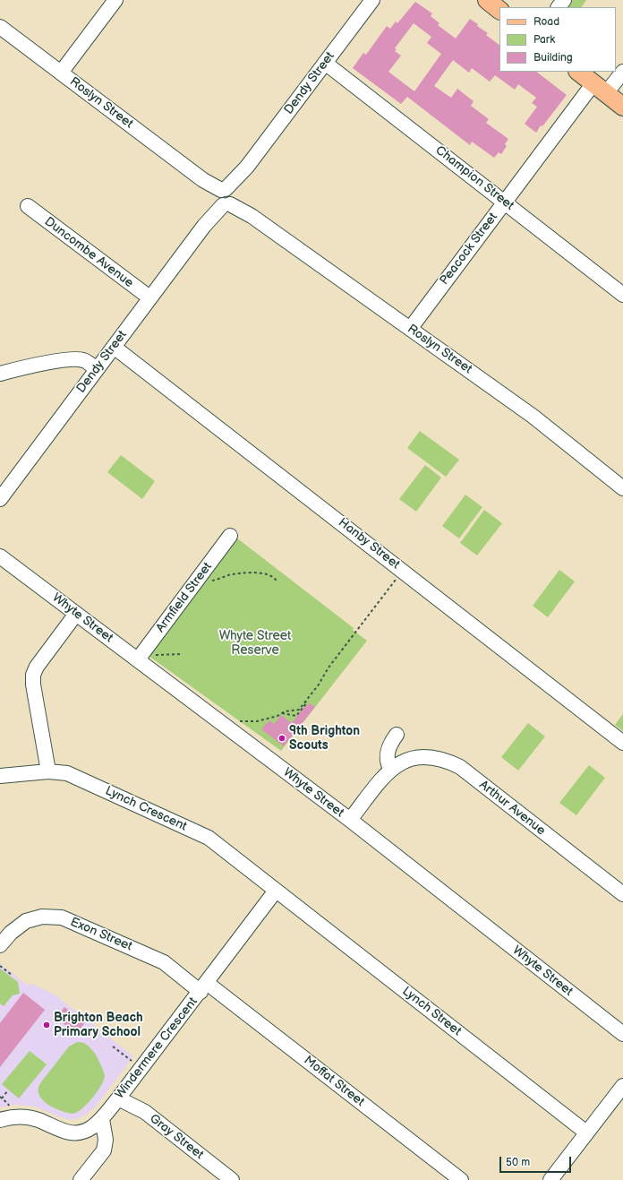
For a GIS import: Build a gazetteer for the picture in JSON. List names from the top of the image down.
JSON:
{
  "streets": {
    "street": [
      "Dendy Street",
      "Roslyn Street",
      "Champion Street",
      "Peacock Street",
      "Duncombe Avenue",
      "Hanby Street",
      "Armfield Street",
      "Whyte Street",
      "Arthur Avenue",
      "Lynch Crescent",
      "Exon Street",
      "Lynch Street",
      "Windermere Crescent",
      "Moffat Street",
      "Gray Street"
    ]
  },
  "crossings": [
    ["Dendy Street", "Roslyn Street"],
    ["Dendy Street", "Champion Street"],
    ["Dendy Street", "Duncombe Avenue"],
    ["Dendy Street", "Hanby Street"],
    ["Roslyn Street", "Peacock Street"],
    ["Champion Street", "Peacock Street"],
    ["Armfield Street", "Whyte Street"],
    ["Whyte Street", "Arthur Avenue"],
    ["Lynch Crescent", "Lynch Street"],
    ["Lynch Crescent", "Windermere Crescent"],
    ["Exon Street", "Windermere Crescent"],
    ["Exon Street", "Moffat Street"],
    ["Lynch Street", "Windermere Crescent"],
    ["Windermere Crescent", "Moffat Street"],
    ["Windermere Crescent", "Gray Street"]
  ],
  "parks": ["Whyte Street Reserve"],
  "places": ["9th Brighton Scouts", "Brighton Beach Primary School"],
  "legend": ["Road", "Park", "Building"],
  "scale_bar": "50 m"
}
